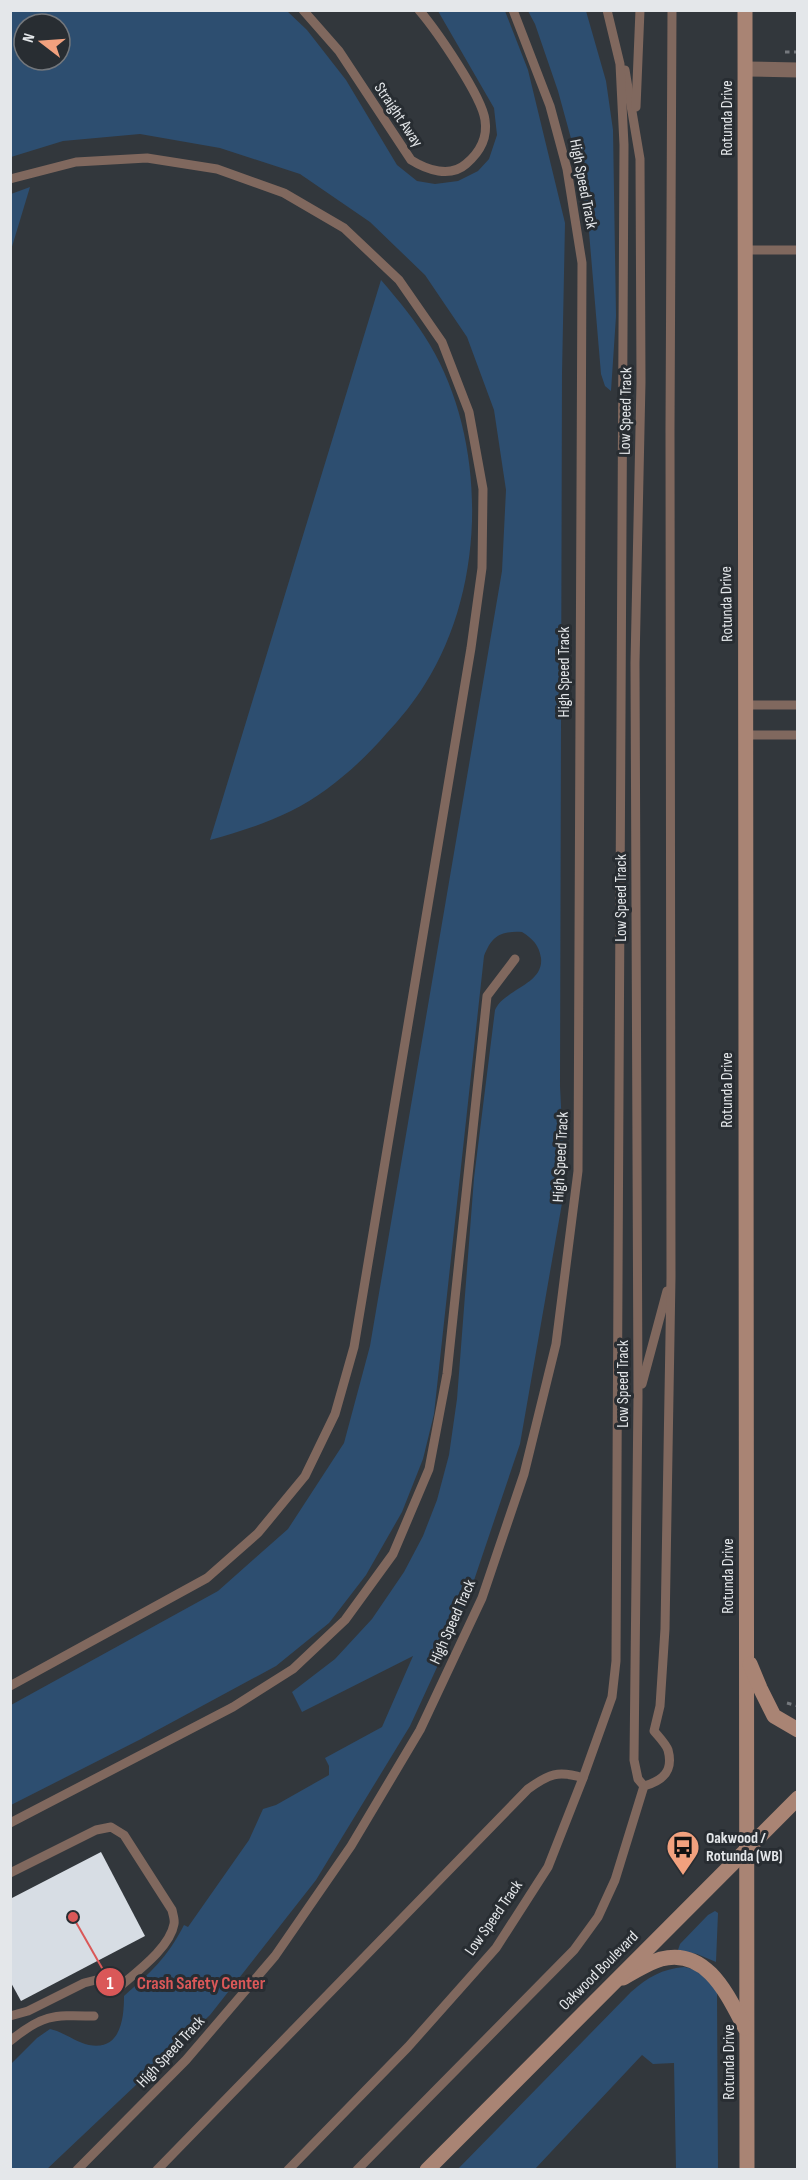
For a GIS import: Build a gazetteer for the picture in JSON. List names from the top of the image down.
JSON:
{
  "streets": {
    "main road": ["Rotunda Drive", "Oakwood Boulevard"],
    "lane": ["Straight Away", "High Speed Track", "Low Speed Track"]
  },
  "crossings": [
    ["Rotunda Drive", "Oakwood Boulevard"]
  ],
  "places": {
    "bus stop": ["Oakwood / Rotunda (WB)"],
    "other": ["Crash Safety Center"]
  },
  "north": "left"
}
